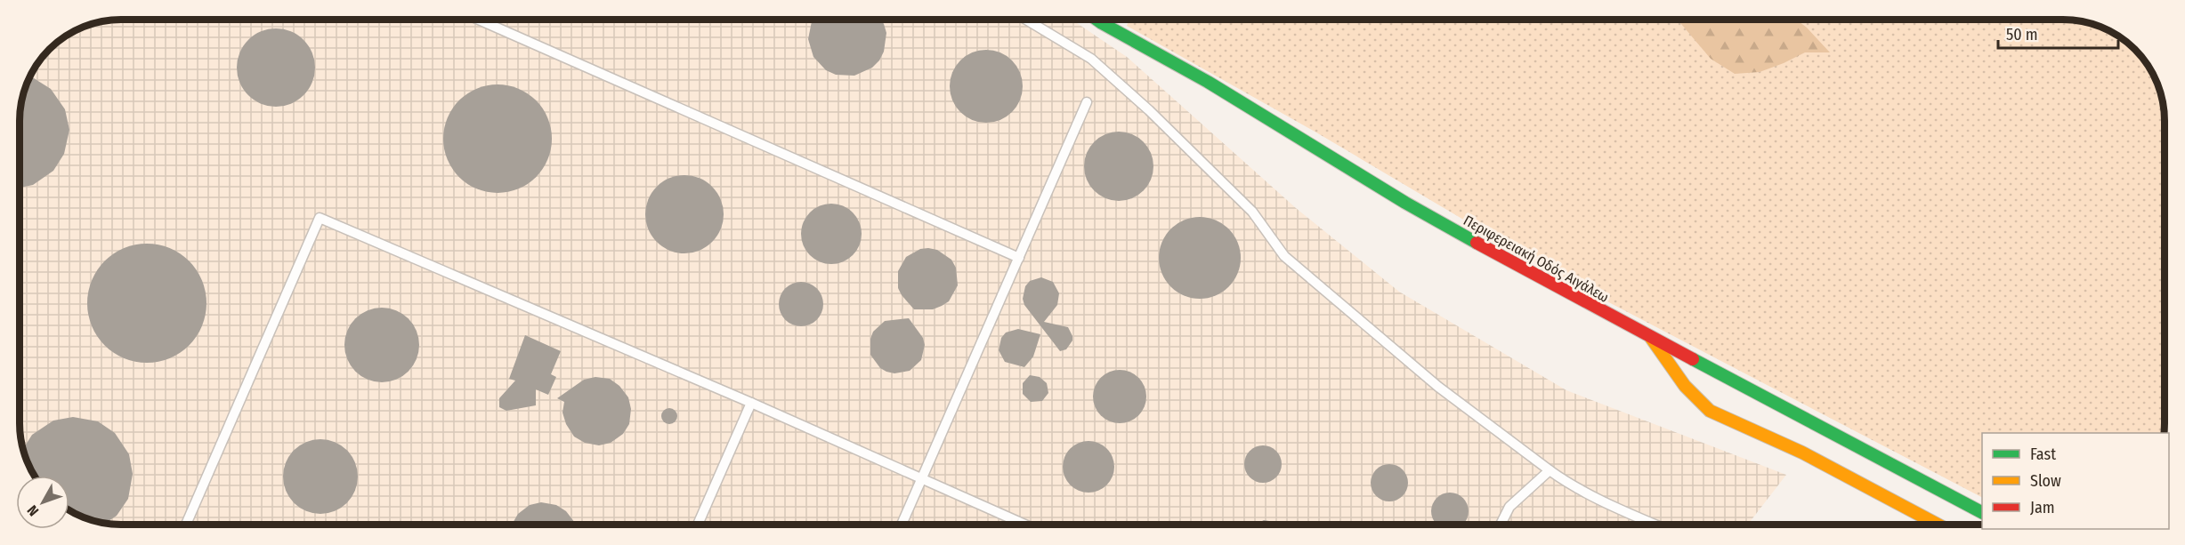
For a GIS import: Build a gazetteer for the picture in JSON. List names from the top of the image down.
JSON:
{
  "streets": {
    "main road": ["Περιφερειακή Οδός Αιγάλεω"]
  },
  "legend": ["Fast", "Slow", "Jam"],
  "scale_bar": "50 m",
  "north": "bottom left"
}
